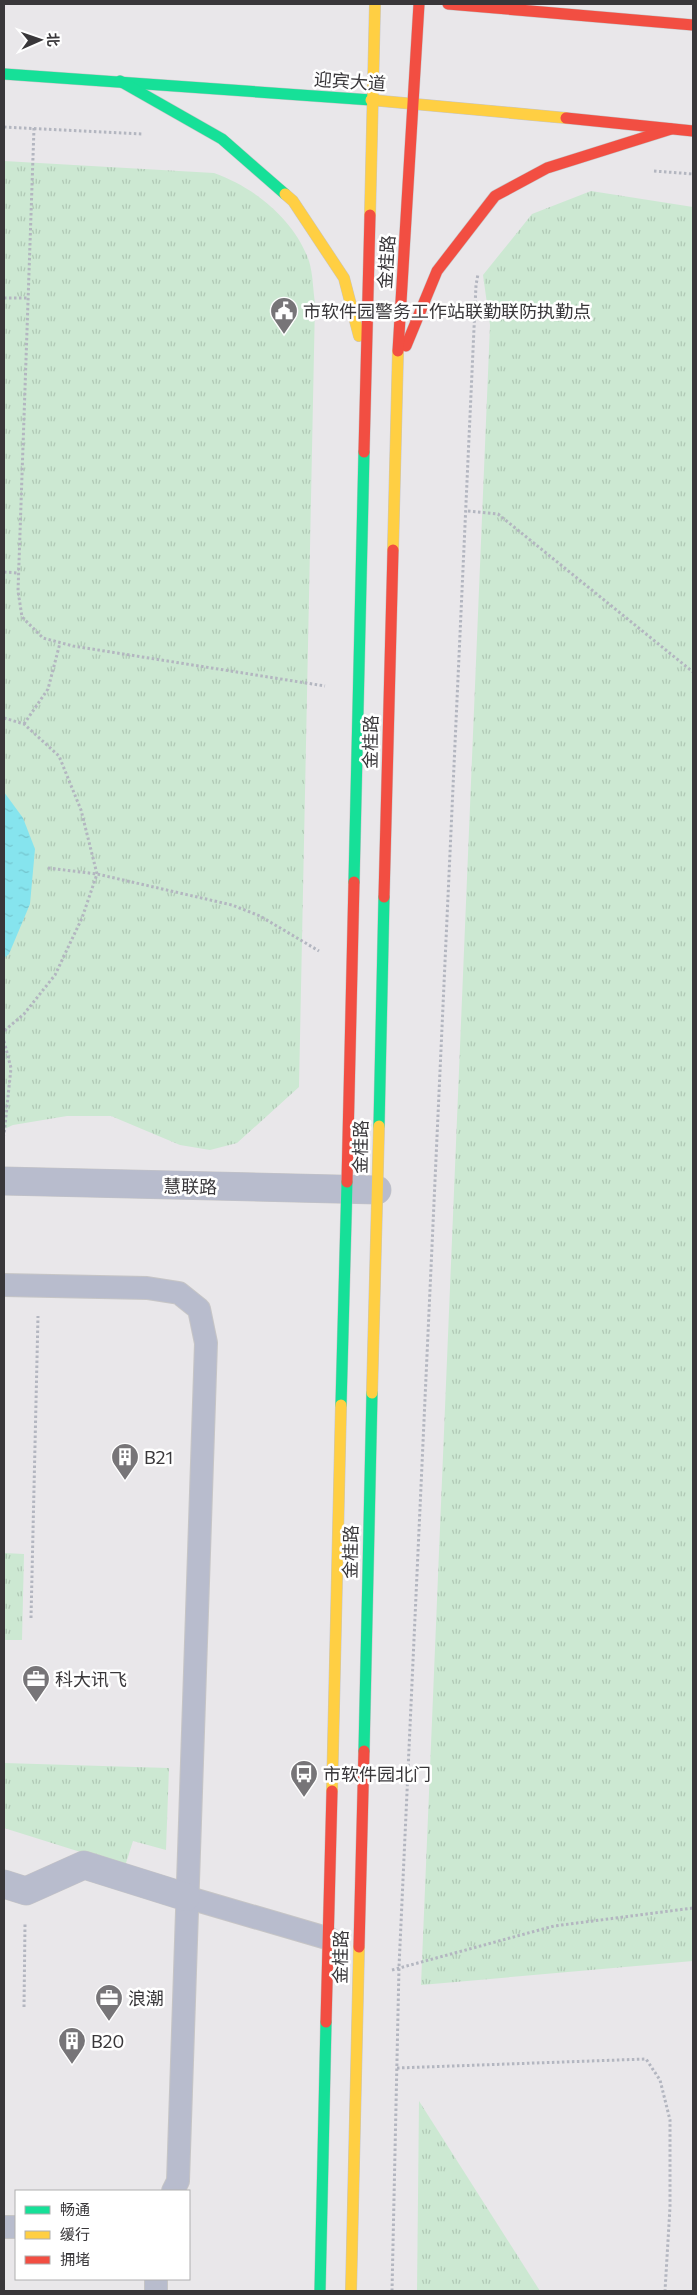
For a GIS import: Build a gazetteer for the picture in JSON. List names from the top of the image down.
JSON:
{
  "streets": {
    "main road": ["迎宾大道", "金桂路"],
    "street": ["慧联路"]
  },
  "crossings": [
    ["迎宾大道", "金桂路"],
    ["金桂路", "慧联路"]
  ],
  "places": {
    "public building": ["市软件园警务工作站联勤联防执勤点"],
    "building": ["B21", "B20"],
    "office": ["科大讯飞", "浪潮"],
    "bus stop": ["市软件园北门"]
  },
  "legend": ["畅通", "缓行", "拥堵"],
  "north": "right"
}
